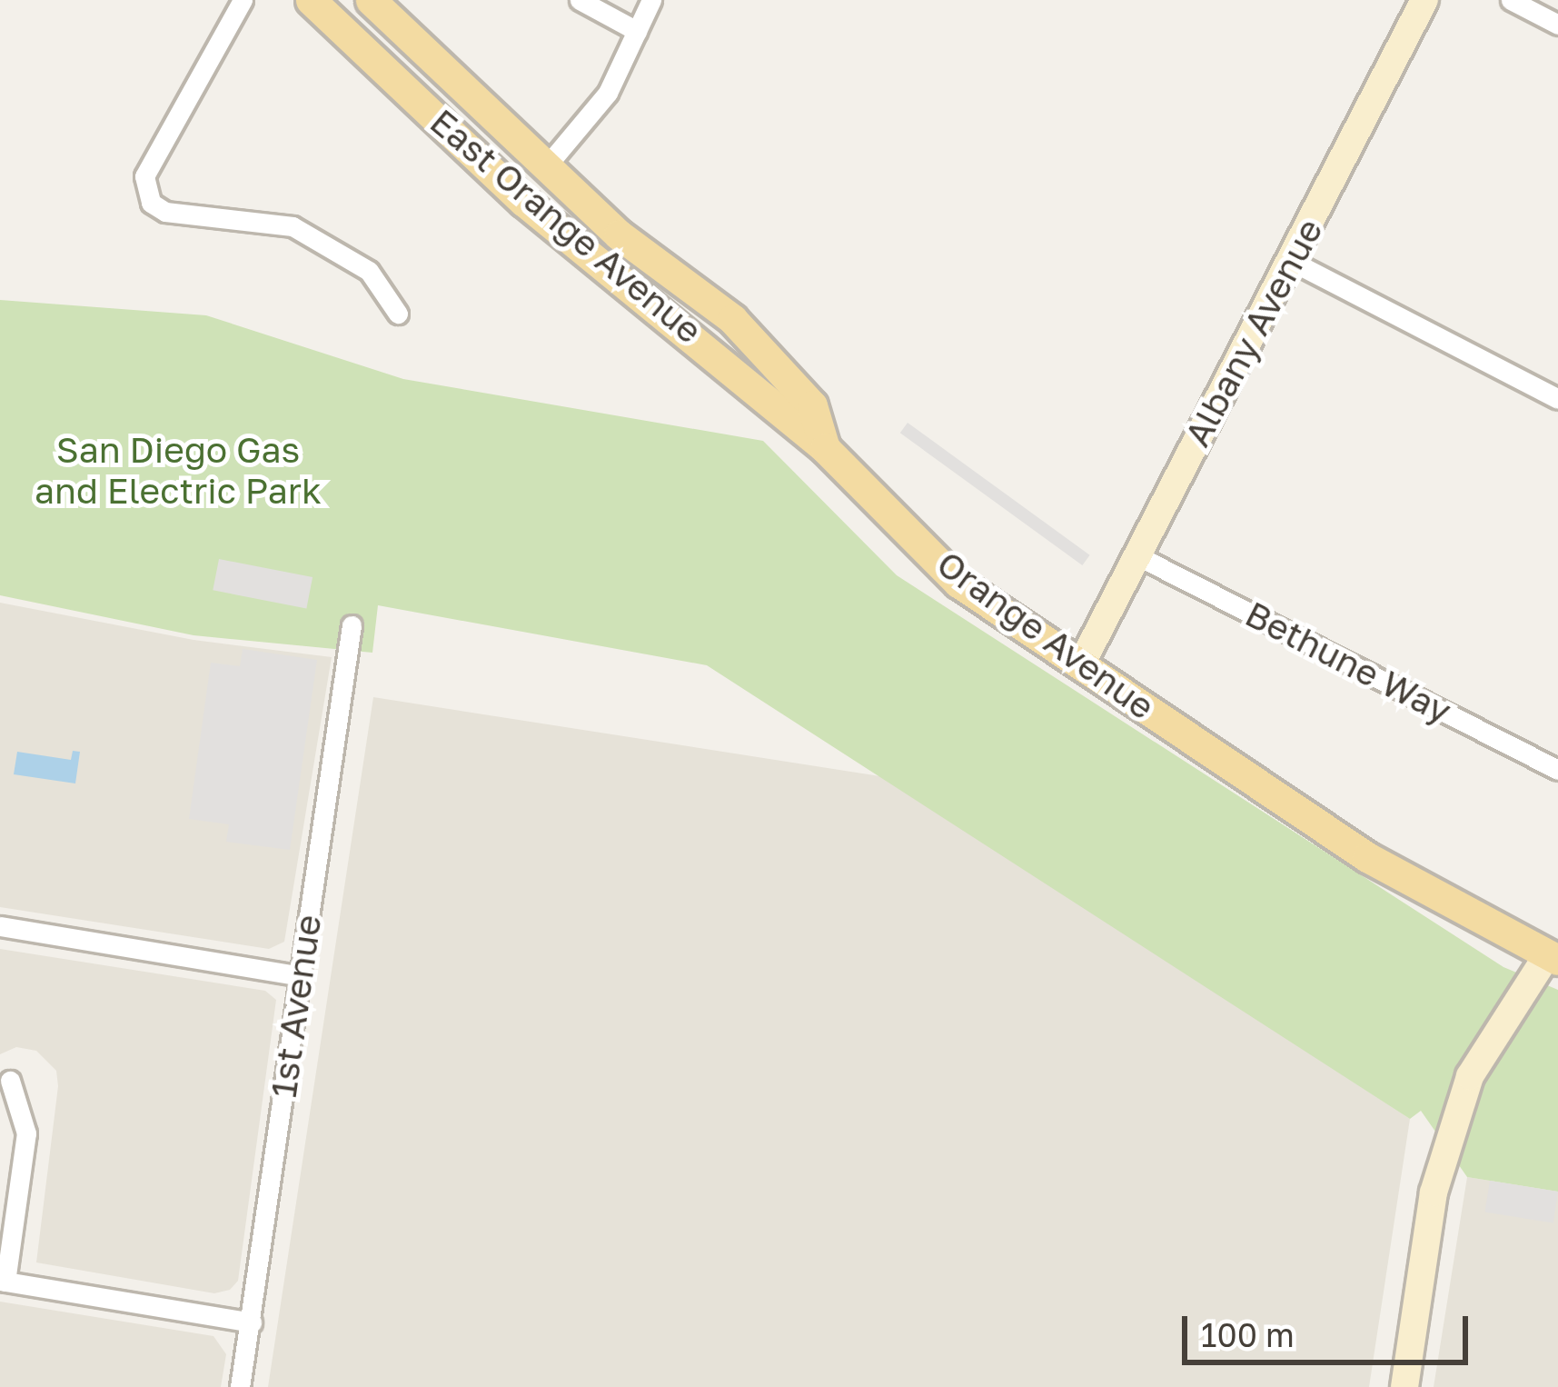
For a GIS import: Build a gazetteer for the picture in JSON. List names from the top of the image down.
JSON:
{
  "streets": {
    "main road": ["East Orange Avenue", "Orange Avenue"],
    "street": ["Albany Avenue", "Bethune Way", "1st Avenue"]
  },
  "crossings": [
    ["East Orange Avenue", "Orange Avenue"],
    ["Albany Avenue", "Orange Avenue"],
    ["Albany Avenue", "Bethune Way"]
  ],
  "parks": ["San Diego Gas and Electric Park"],
  "scale_bar": "100 m"
}
